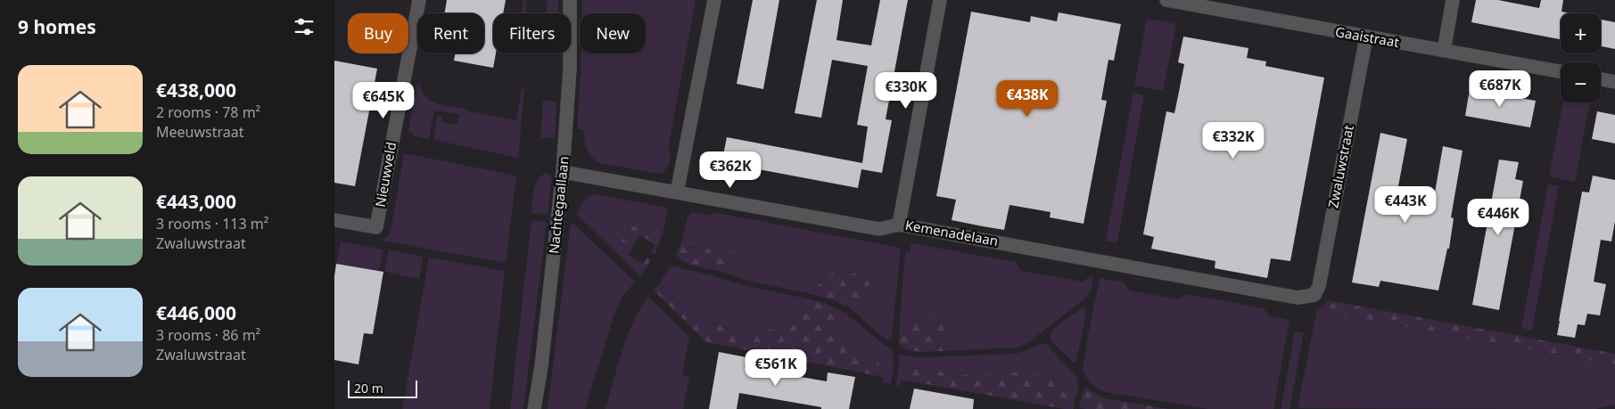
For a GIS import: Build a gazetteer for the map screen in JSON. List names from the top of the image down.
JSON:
{
  "streets": {
    "street": [
      "Gaaistraat",
      "Zwaluwstraat",
      "Nieuwveld",
      "Nachtegaallaan",
      "Kemenadelaan"
    ]
  },
  "crossings": [
    ["Gaaistraat", "Zwaluwstraat"],
    ["Zwaluwstraat", "Kemenadelaan"],
    ["Nachtegaallaan", "Kemenadelaan"]
  ],
  "scale_bar": "20 m",
  "page": {
    "heading": "9 homes",
    "map_buttons": ["+", "−"],
    "chip": [
      "Buy",
      "Rent",
      "Filters",
      "New"
    ],
    "list": [
      {
        "name": "€438,000",
        "note": "2 rooms · 78 m² · Meeuwstraat"
      },
      {
        "name": "€443,000",
        "note": "3 rooms · 113 m² · Zwaluwstraat"
      },
      {
        "name": "€446,000",
        "note": "3 rooms · 86 m² · Zwaluwstraat"
      }
    ],
    "price": [
      "€687K",
      "€330K",
      "€438K",
      "€645K",
      "€332K",
      "€362K",
      "€443K",
      "€446K",
      "€561K"
    ],
    "scale": "20 m"
  }
}
